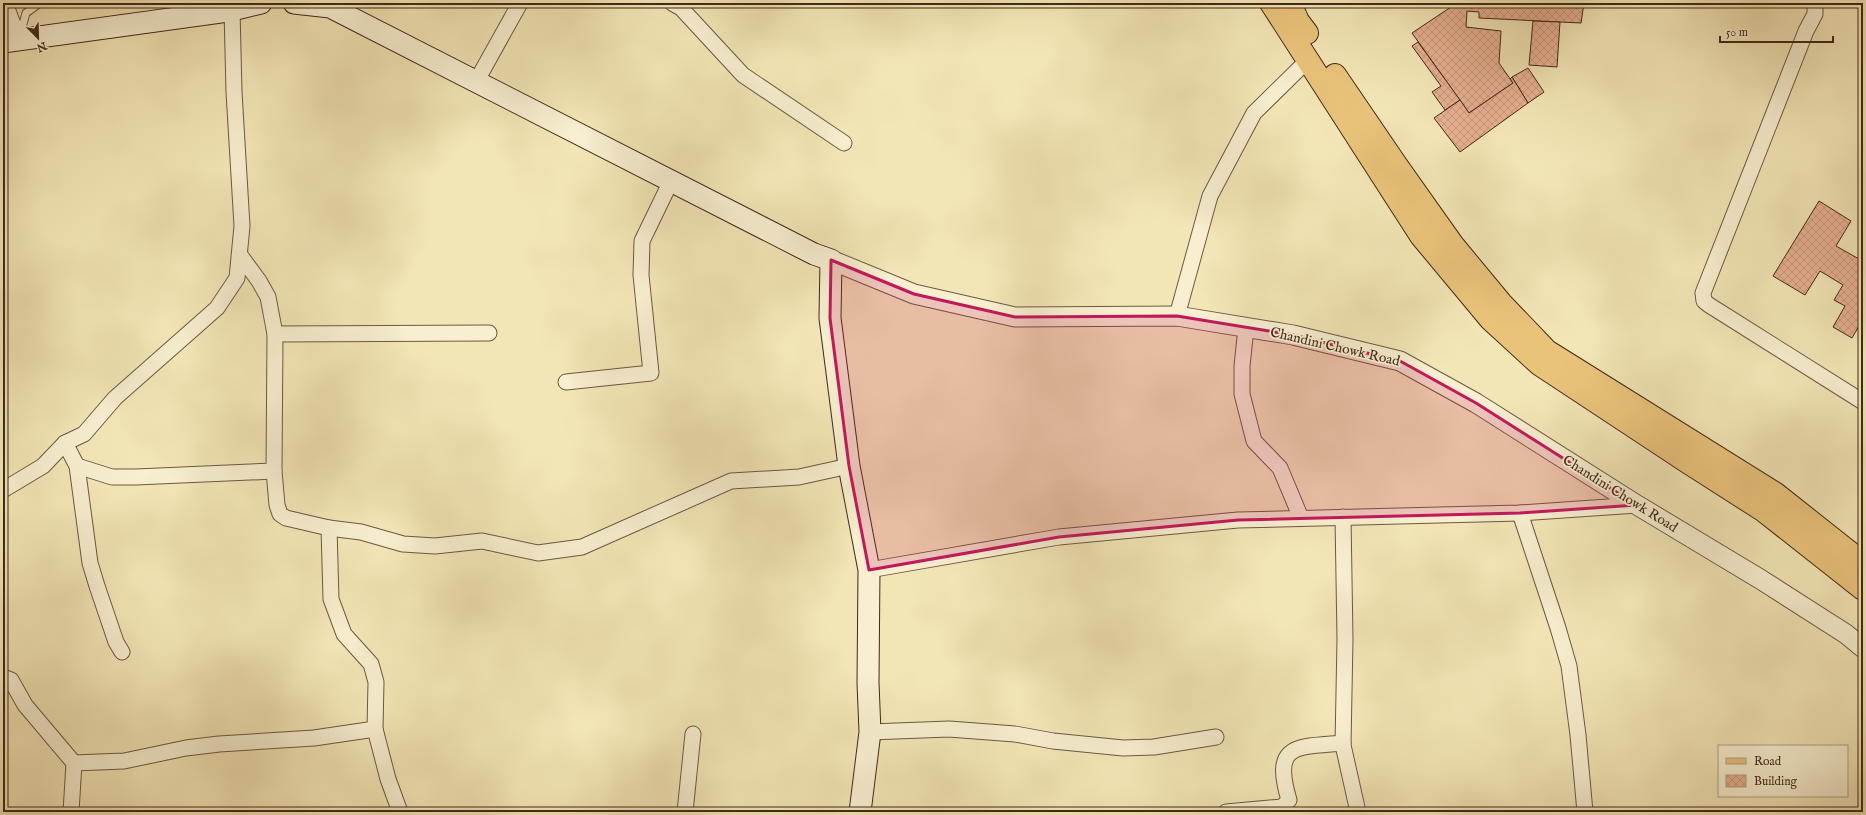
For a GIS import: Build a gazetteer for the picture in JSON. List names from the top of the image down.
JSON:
{
  "streets": {
    "street": ["Chandini Chowk Road"]
  },
  "legend": ["Road", "Building"],
  "scale_bar": "50 m",
  "north": "bottom right"
}
